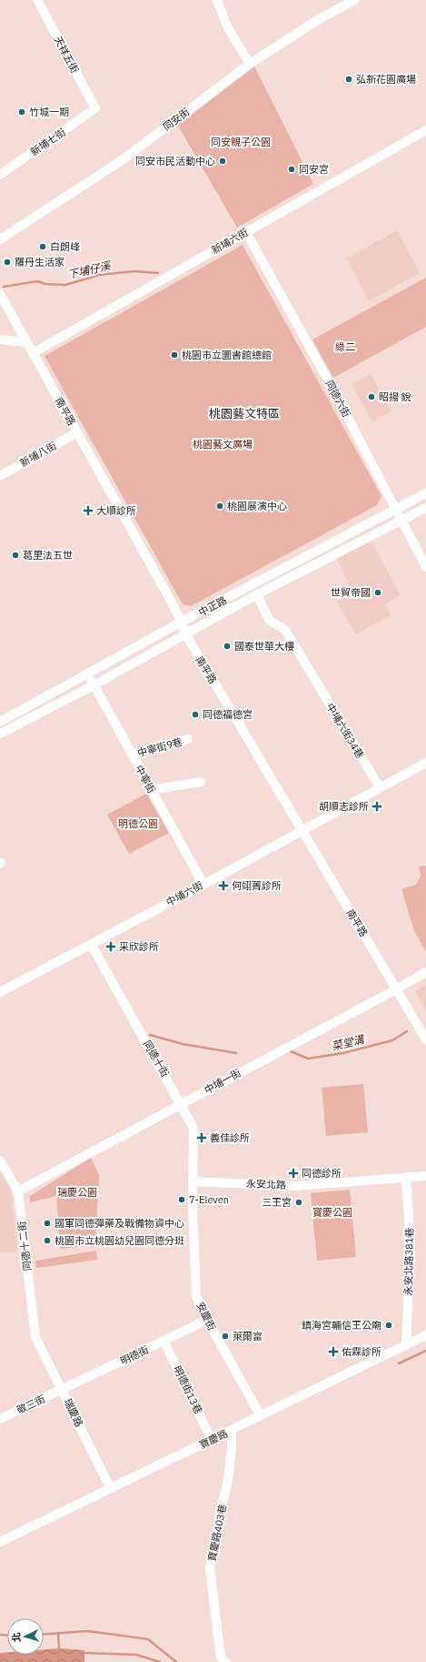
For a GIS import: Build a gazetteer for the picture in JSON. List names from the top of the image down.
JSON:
{
  "streets": {
    "street": [
      "天祥五街",
      "同安街",
      "新埔七街",
      "新埔六街",
      "同德六街",
      "南平路",
      "新埔八街",
      "中正路",
      "中埔六街34巷",
      "中寧街9巷",
      "中寧街",
      "中埔六街",
      "同德十街",
      "中埔一街",
      "永安北路",
      "同德十二街",
      "永安北路381巷",
      "安慶街",
      "明德街",
      "明德街13巷",
      "敬三街",
      "瑞慶路",
      "寶慶路",
      "寶慶路403巷"
    ]
  },
  "crossings": [
    ["天祥五街", "新埔七街"],
    ["新埔六街", "同德六街"],
    ["新埔六街", "南平路"],
    ["同德六街", "中正路"],
    ["南平路", "新埔八街"],
    ["南平路", "中正路"],
    ["南平路", "中埔六街"],
    ["南平路", "中埔一街"],
    ["中正路", "中埔六街34巷"],
    ["中正路", "中寧街"],
    ["中埔六街34巷", "中埔六街"],
    ["中寧街9巷", "中寧街"],
    ["中寧街", "中埔六街"],
    ["中埔六街", "同德十街"],
    ["同德十街", "中埔一街"],
    ["同德十街", "永安北路"],
    ["同德十街", "安慶街"],
    ["中埔一街", "同德十二街"],
    ["永安北路", "永安北路381巷"],
    ["永安北路", "安慶街"],
    ["同德十二街", "瑞慶路"],
    ["永安北路381巷", "寶慶路"],
    ["安慶街", "明德街"],
    ["安慶街", "寶慶路"],
    ["明德街", "明德街13巷"],
    ["明德街", "敬三街"],
    ["明德街", "瑞慶路"],
    ["明德街13巷", "寶慶路"],
    ["敬三街", "瑞慶路"],
    ["瑞慶路", "寶慶路"],
    ["寶慶路", "寶慶路403巷"]
  ],
  "districts": ["桃園藝文特區"],
  "water": ["下埔仔溪", "菜堂溝"],
  "parks": [
    "同安親子公園",
    "綠二",
    "桃園藝文廣場",
    "明德公園",
    "瑞慶公園",
    "寶慶公園"
  ],
  "places": {
    "other": [
      "弘新花園廣場",
      "竹城一期",
      "同安市民活動中心",
      "同安宮",
      "白朗峰",
      "羅丹生活家",
      "桃園市立圖書館總館",
      "昭揚 銳",
      "桃園展演中心",
      "葛里法五世",
      "世貿帝國",
      "國泰世華大樓",
      "同德福德宮",
      "7-Eleven",
      "三王宮",
      "國軍同德彈藥及戰備物資中心",
      "桃園市立桃園幼兒園同德分班",
      "鎮海宮輔信王公廟",
      "萊爾富"
    ],
    "health": [
      "大順診所",
      "胡順志診所",
      "何翊菁診所",
      "采欣診所",
      "義佳診所",
      "同德診所",
      "佑霖診所"
    ]
  },
  "north": "left"
}
